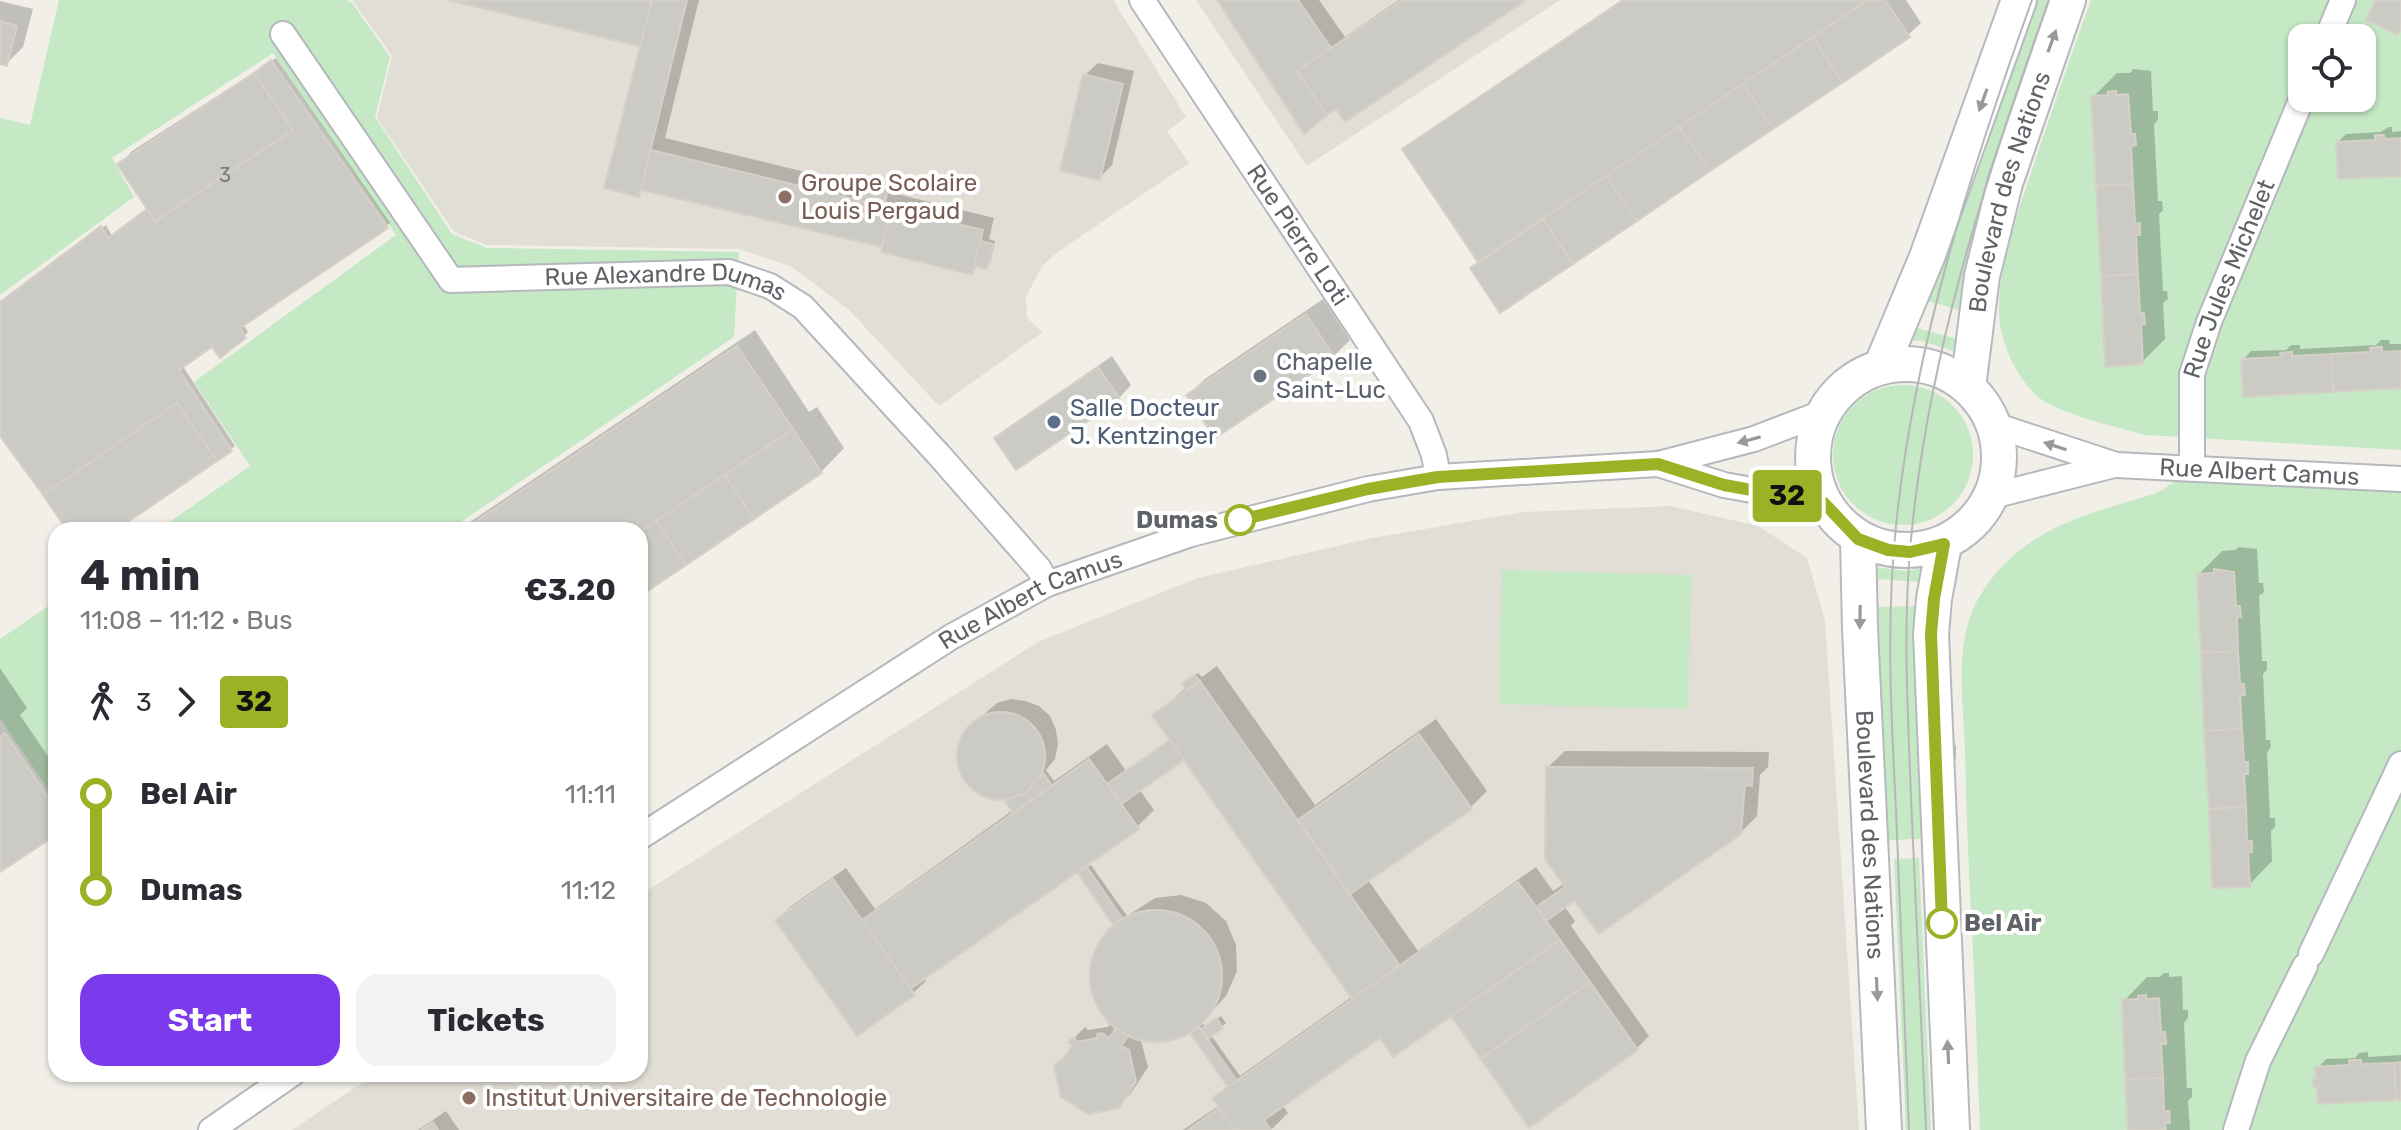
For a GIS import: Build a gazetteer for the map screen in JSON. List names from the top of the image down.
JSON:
{
  "streets": {
    "main road": ["Boulevard des Nations"],
    "street": [
      "Rue Pierre Loti",
      "Rue Jules Michelet",
      "Rue Alexandre Dumas",
      "Rue Albert Camus"
    ]
  },
  "crossings": [
    ["Boulevard des Nations", "Rue Albert Camus"],
    ["Rue Pierre Loti", "Rue Albert Camus"],
    ["Rue Jules Michelet", "Rue Albert Camus"],
    ["Rue Alexandre Dumas", "Rue Albert Camus"]
  ],
  "places": [
    "Groupe Scolaire Louis Pergaud",
    "Chapelle Saint-Luc",
    "Salle Docteur J. Kentzinger",
    "Dumas",
    "Bel Air",
    "Institut Universitaire de Technologie"
  ],
  "lines": ["bus line 32"],
  "house_numbers": ["3"],
  "page": {
    "on_map": "32",
    "heading": ["4 min", "11:08 – 11:12 · Bus", "€3.20"],
    "legs": ["3", "32"],
    "list": [
      {
        "name": "Bel Air",
        "value": "11:11"
      },
      {
        "name": "Dumas",
        "value": "11:12"
      }
    ],
    "buttons": ["Start", "Tickets"]
  }
}
